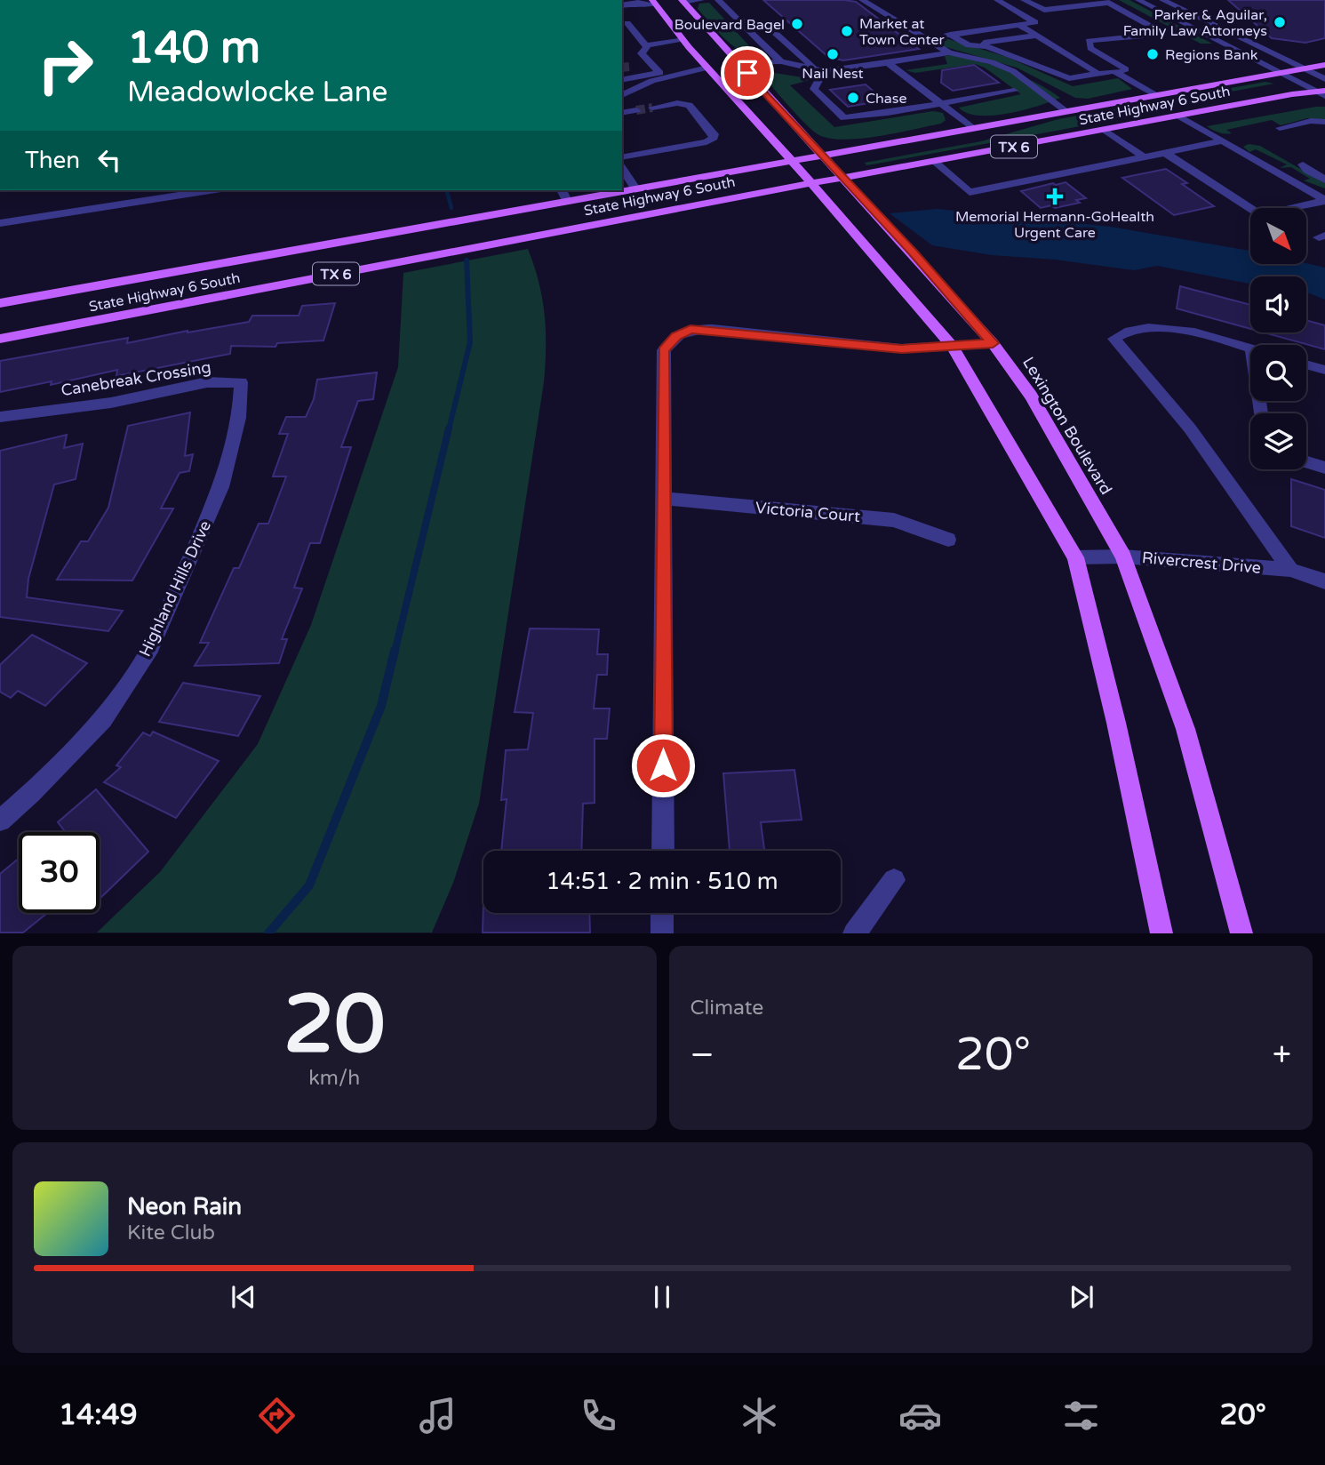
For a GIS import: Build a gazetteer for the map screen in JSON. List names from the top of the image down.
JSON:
{
  "streets": {
    "main road": ["State Highway 6 South", "TX 6", "Lexington Boulevard"],
    "street": [
      "Canebreak Crossing",
      "Victoria Court",
      "Rivercrest Drive",
      "Highland Hills Drive"
    ]
  },
  "crossings": [
    ["State Highway 6 South", "Lexington Boulevard"],
    ["Canebreak Crossing", "Highland Hills Drive"],
    ["Lexington Boulevard", "Rivercrest Drive"]
  ],
  "places": {
    "other": [
      "Parker & Aguilar, Family Law Attorneys",
      "Boulevard Bagel",
      "Market at Town Center",
      "Nail Nest",
      "Regions Bank",
      "Chase"
    ],
    "health": ["Memorial Hermann-GoHealth Urgent Care"]
  },
  "north": "bottom right",
  "page": {
    "turn": ["140 m", "Meadowlocke Lane"],
    "then": "Then",
    "limit": "30",
    "trip": "14:51 · 2 min · 510 m",
    "tile": [
      ["20", "km/h"],
      "Climate"
    ],
    "heat": ["−", "20°", "+"],
    "song": ["Neon Rain", "Kite Club"],
    "tabs": ["14:49", "20°"]
  }
}
